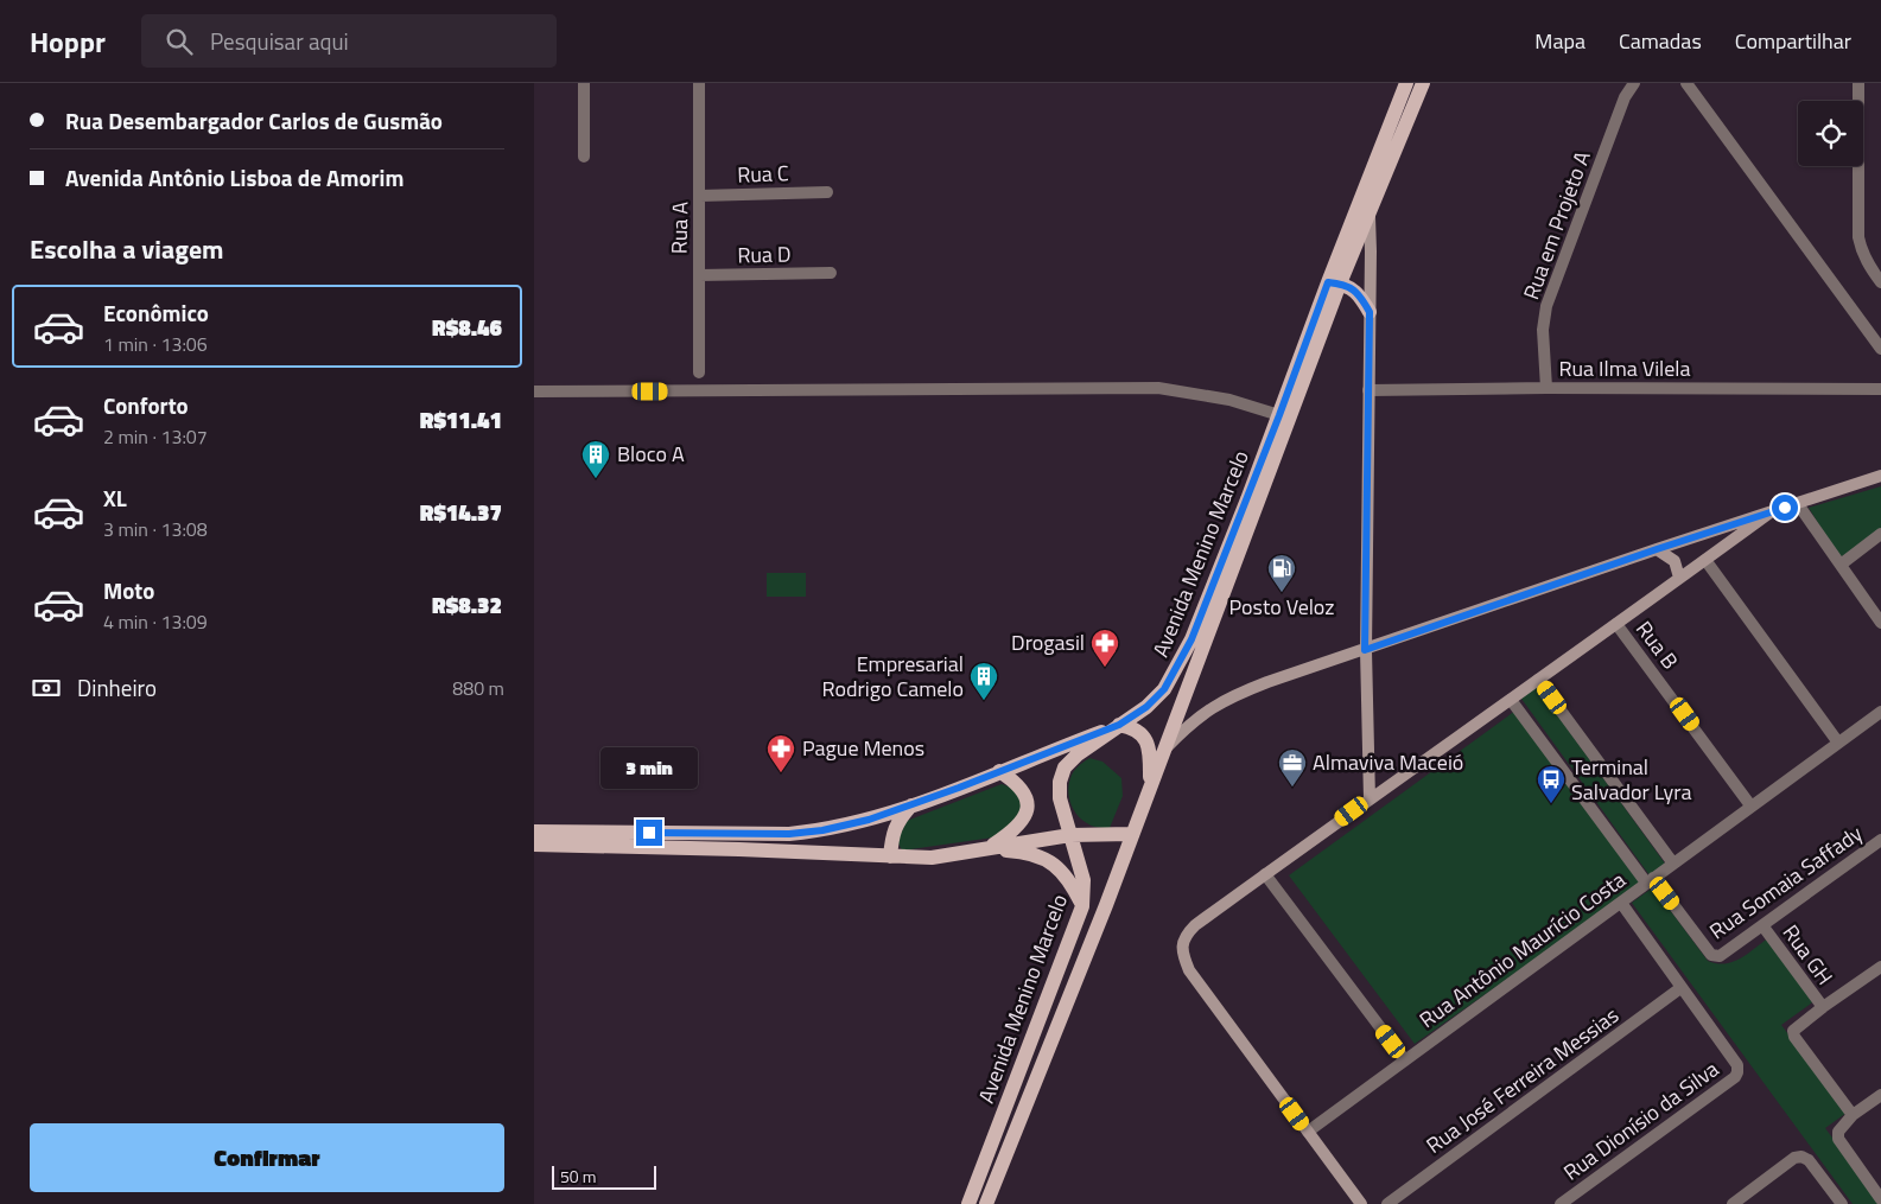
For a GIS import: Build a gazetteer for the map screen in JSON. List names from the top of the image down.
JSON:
{
  "streets": {
    "main road": ["Avenida Menino Marcelo"],
    "street": [
      "Rua C",
      "Rua em Projeto A",
      "Rua A",
      "Rua D",
      "Rua Ilma Vilela",
      "Rua B",
      "Rua Somaia Saffady",
      "Rua Antônio Maurício Costa",
      "Rua GH",
      "Rua José Ferreira Messias",
      "Rua Dionísio da Silva"
    ]
  },
  "crossings": [
    ["Rua C", "Rua A"],
    ["Rua em Projeto A", "Rua Ilma Vilela"],
    ["Rua A", "Rua D"],
    ["Rua B", "Rua Antônio Maurício Costa"],
    ["Rua Somaia Saffady", "Rua Antônio Maurício Costa"],
    ["Rua Somaia Saffady", "Rua GH"],
    ["Rua José Ferreira Messias", "Rua Dionísio da Silva"]
  ],
  "places": {
    "building": ["Bloco A", "Empresarial Rodrigo Camelo"],
    "fuel station": ["Posto Veloz"],
    "pharmacy": ["Drogasil", "Pague Menos"],
    "office": ["Almaviva Maceió"],
    "bus stop": ["Terminal Salvador Lyra"]
  },
  "scale_bar": "50 m",
  "page": {
    "header": "Hoppr",
    "search": "Pesquisar aqui",
    "nav": ["Mapa", "Camadas", "Compartilhar"],
    "banner": ["Rua Desembargador Carlos de Gusmão", "Avenida Antônio Lisboa de Amorim"],
    "heading": "Escolha a viagem",
    "list": [
      {
        "name": "Econômico",
        "note": "1 min · 13:06",
        "value": "R$8.46"
      },
      {
        "name": "Conforto",
        "note": "2 min · 13:07",
        "value": "R$11.41"
      },
      {
        "name": "XL",
        "note": "3 min · 13:08",
        "value": "R$14.37"
      },
      {
        "name": "Moto",
        "note": "4 min · 13:09",
        "value": "R$8.32"
      }
    ],
    "pay": ["Dinheiro", "880 m"],
    "bubble": "3 min",
    "buttons": "Confirmar",
    "scale": "50 m"
  }
}
